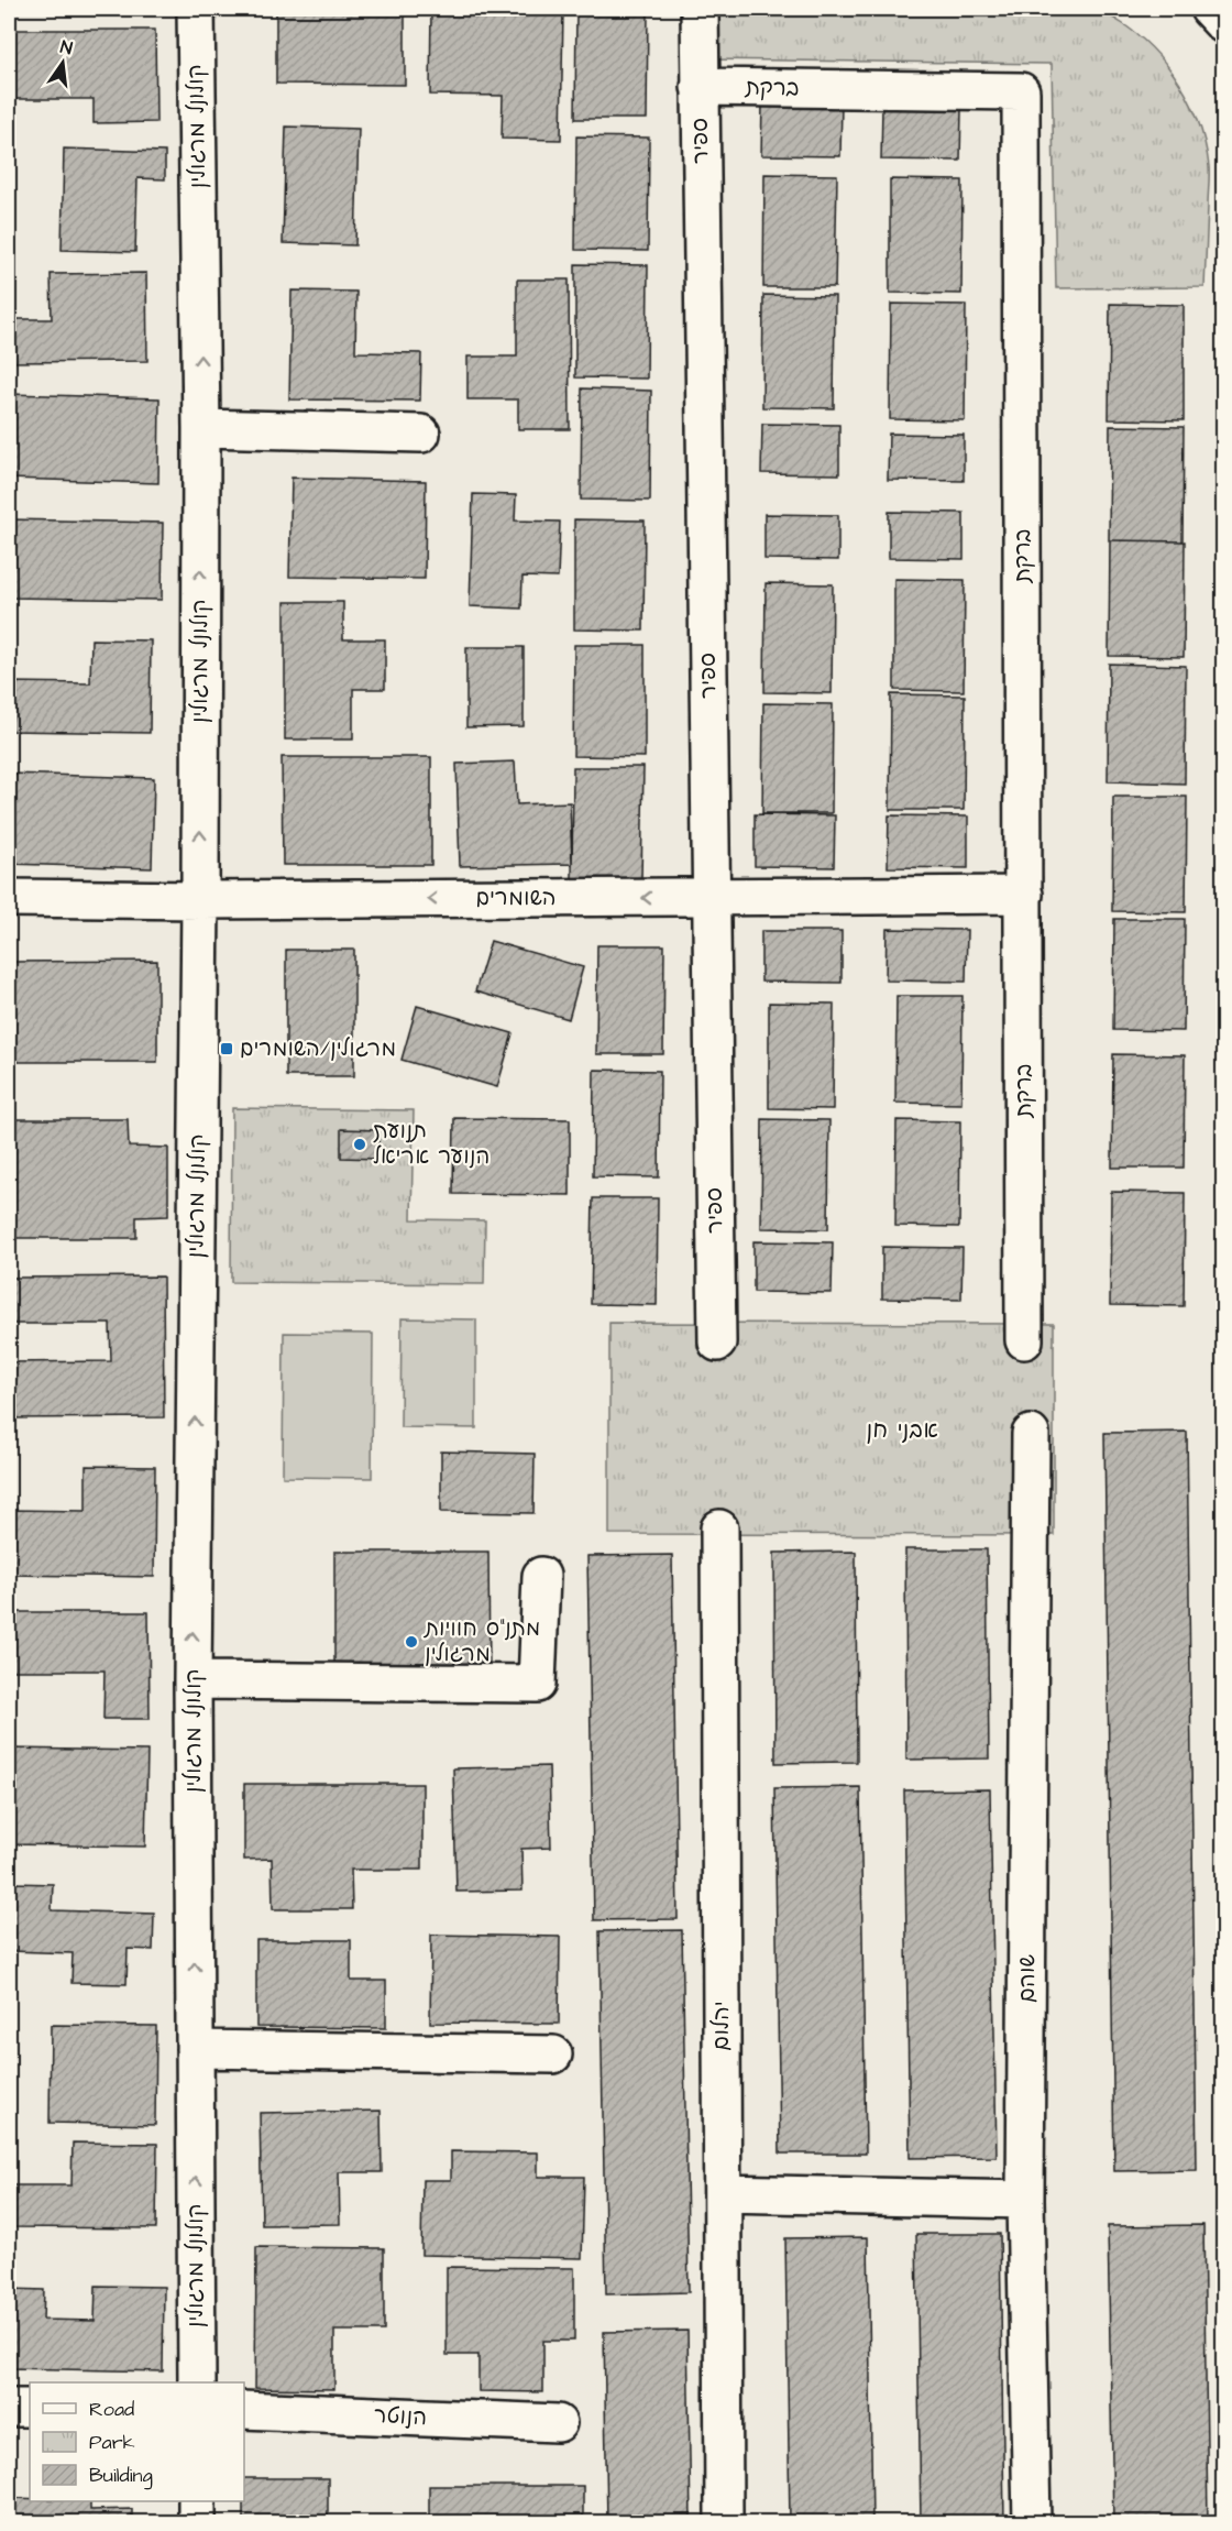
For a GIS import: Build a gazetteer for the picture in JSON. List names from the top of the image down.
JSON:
{
  "streets": {
    "street": [
      "ברקת",
      "קולונל מרגולין",
      "ספיר",
      "השומרים",
      "שוהם",
      "יהלום",
      "הנוטר"
    ]
  },
  "crossings": [
    ["ברקת", "ספיר"],
    ["ברקת", "השומרים"],
    ["קולונל מרגולין", "השומרים"],
    ["ספיר", "השומרים"]
  ],
  "one_way": ["קולונל מרגולין", "השומרים"],
  "districts": ["אבני חן"],
  "places": {
    "transit": ["מרגולין/השומרים"],
    "other": ["תנועת הנוער אריאל", "מתנ\"ס חוויות מרגולין"]
  },
  "legend": ["Road", "Park", "Building"],
  "north": "top"
}
